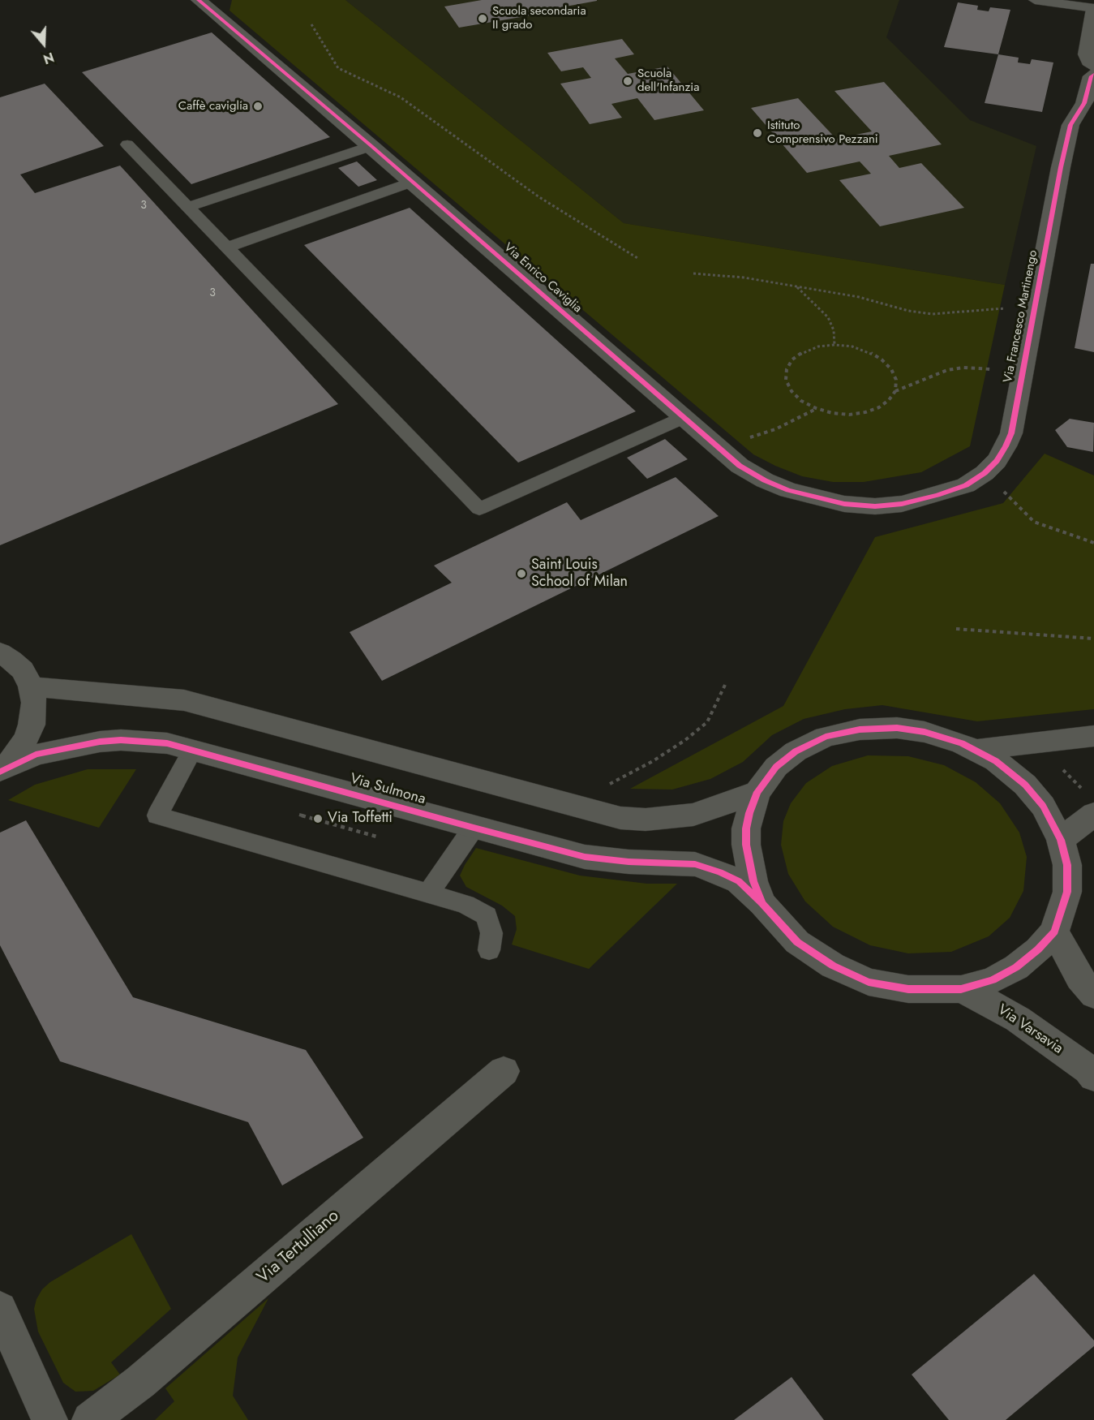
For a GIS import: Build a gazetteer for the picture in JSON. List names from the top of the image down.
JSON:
{
  "streets": {
    "street": [
      "Via Enrico Caviglia",
      "Via Francesco Martinengo",
      "Via Sulmona",
      "Via Varsavia",
      "Via Tertulliano"
    ]
  },
  "crossings": [
    ["Via Enrico Caviglia", "Via Francesco Martinengo"],
    ["Via Sulmona", "Via Varsavia"]
  ],
  "places": [
    "Scuola secondaria II grado",
    "Scuola dell'Infanzia",
    "Caffè caviglia",
    "Istituto Comprensivo Pezzani",
    "Saint Louis School of Milan",
    "Via Toffetti"
  ],
  "house_numbers": ["3", "3"],
  "north": "bottom"
}
